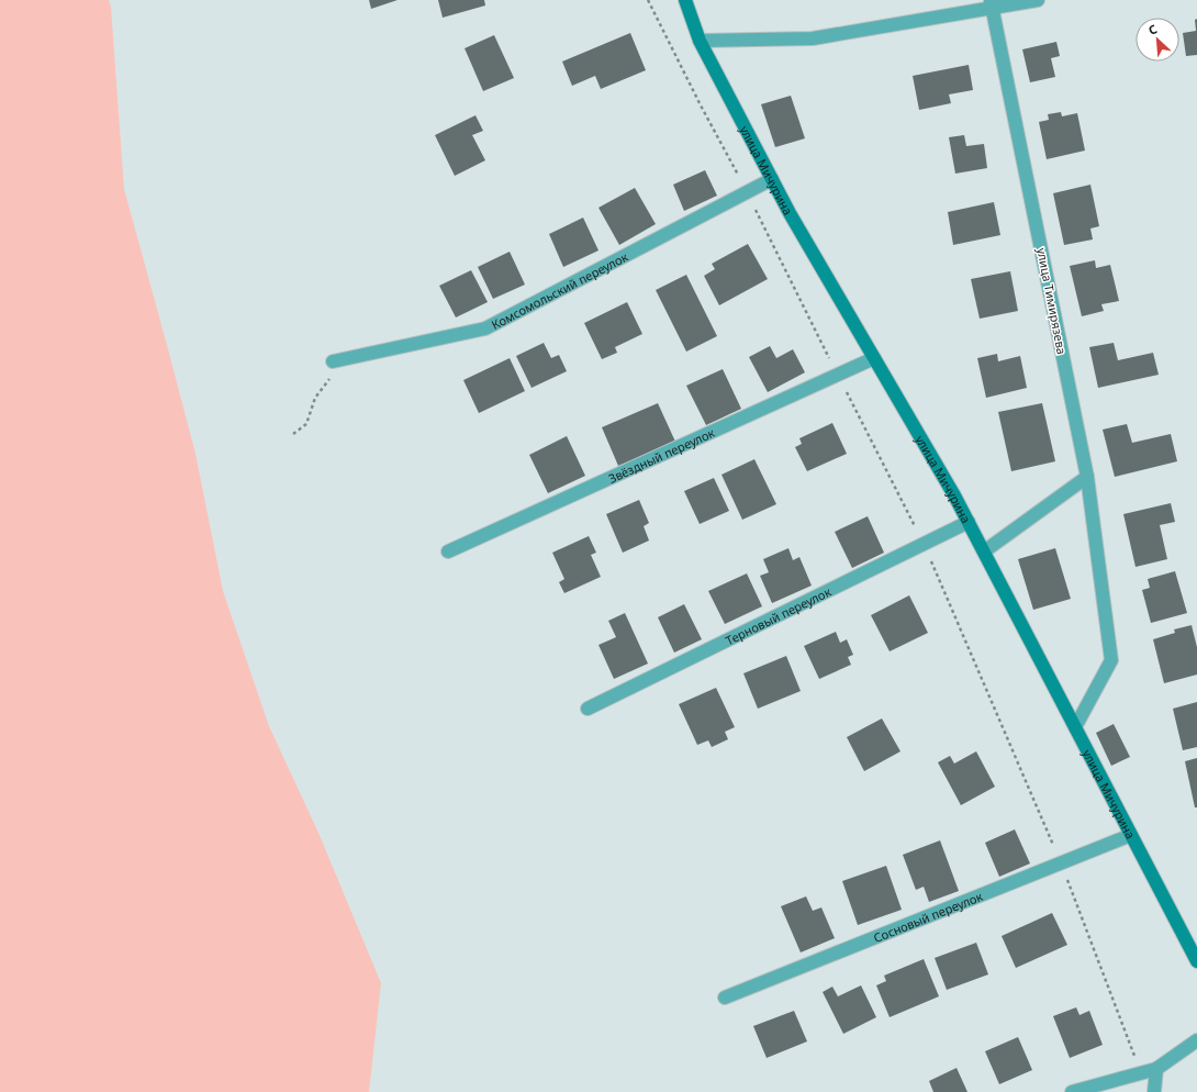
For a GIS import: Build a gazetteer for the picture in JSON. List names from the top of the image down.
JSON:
{
  "streets": {
    "street": [
      "улица Мичурина",
      "Комсомольский переулок",
      "улица Тимирязева",
      "Звёздный переулок",
      "Терновый переулок",
      "Сосновый переулок"
    ]
  },
  "crossings": [
    ["улица Мичурина", "Комсомольский переулок"],
    ["улица Мичурина", "улица Тимирязева"],
    ["улица Мичурина", "Звёздный переулок"],
    ["улица Мичурина", "Терновый переулок"],
    ["улица Мичурина", "Сосновый переулок"]
  ],
  "north": "top left"
}
